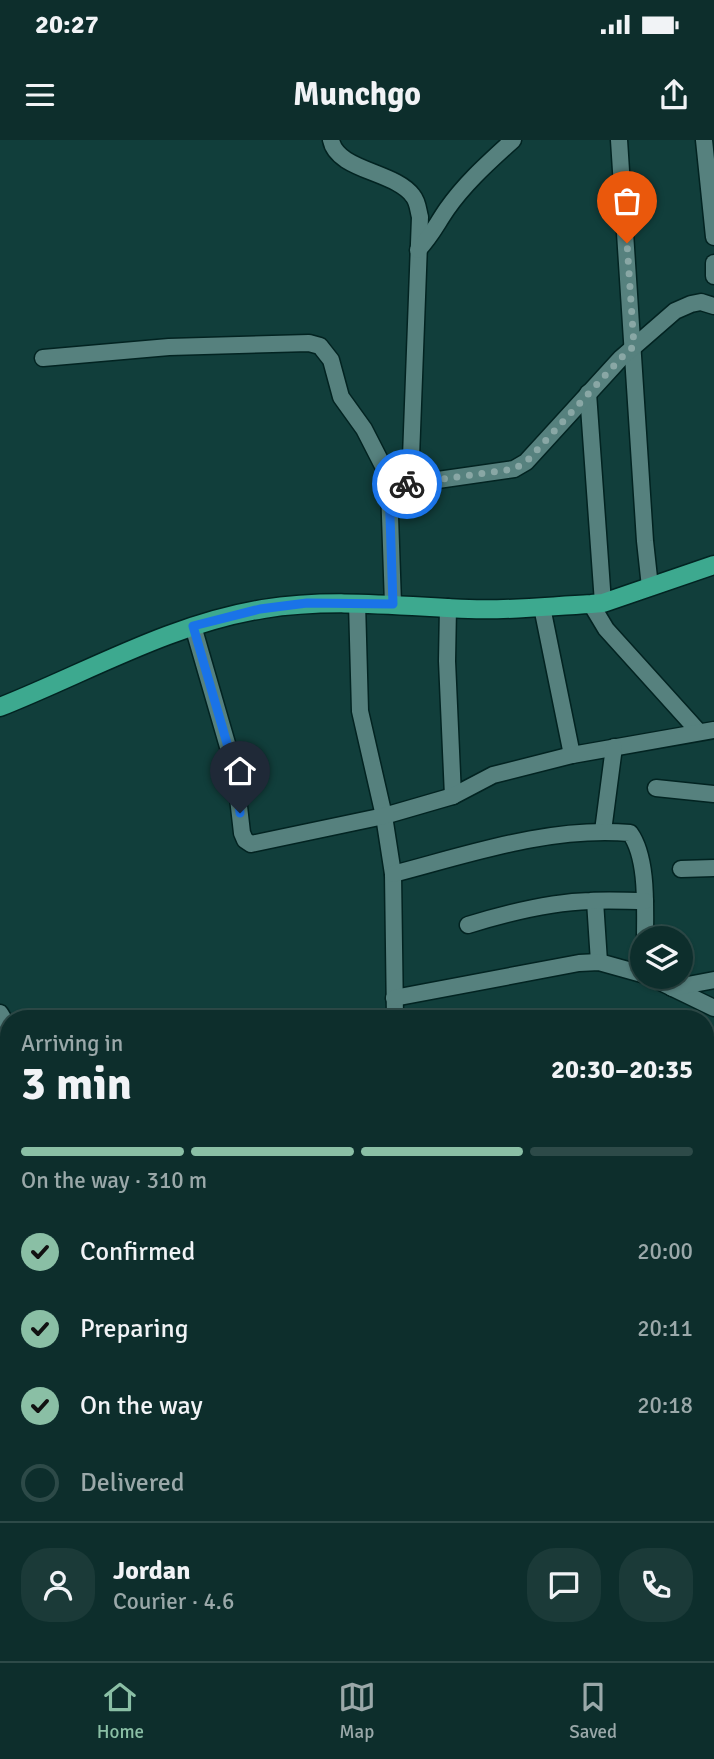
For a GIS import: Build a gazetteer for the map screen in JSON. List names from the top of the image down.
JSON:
{
  "page": {
    "status": "20:27",
    "header": "Munchgo",
    "heading": ["3 min", "Arriving in", "20:30–20:35"],
    "panel": ["Jordan", "Courier · 4.6"],
    "bar": "On the way · 310 m",
    "list": [
      ["Confirmed", "20:00"],
      ["Preparing", "20:11"],
      ["On the way", "20:18"],
      "Delivered"
    ],
    "tabs": ["Home", "Map", "Saved"]
  }
}
